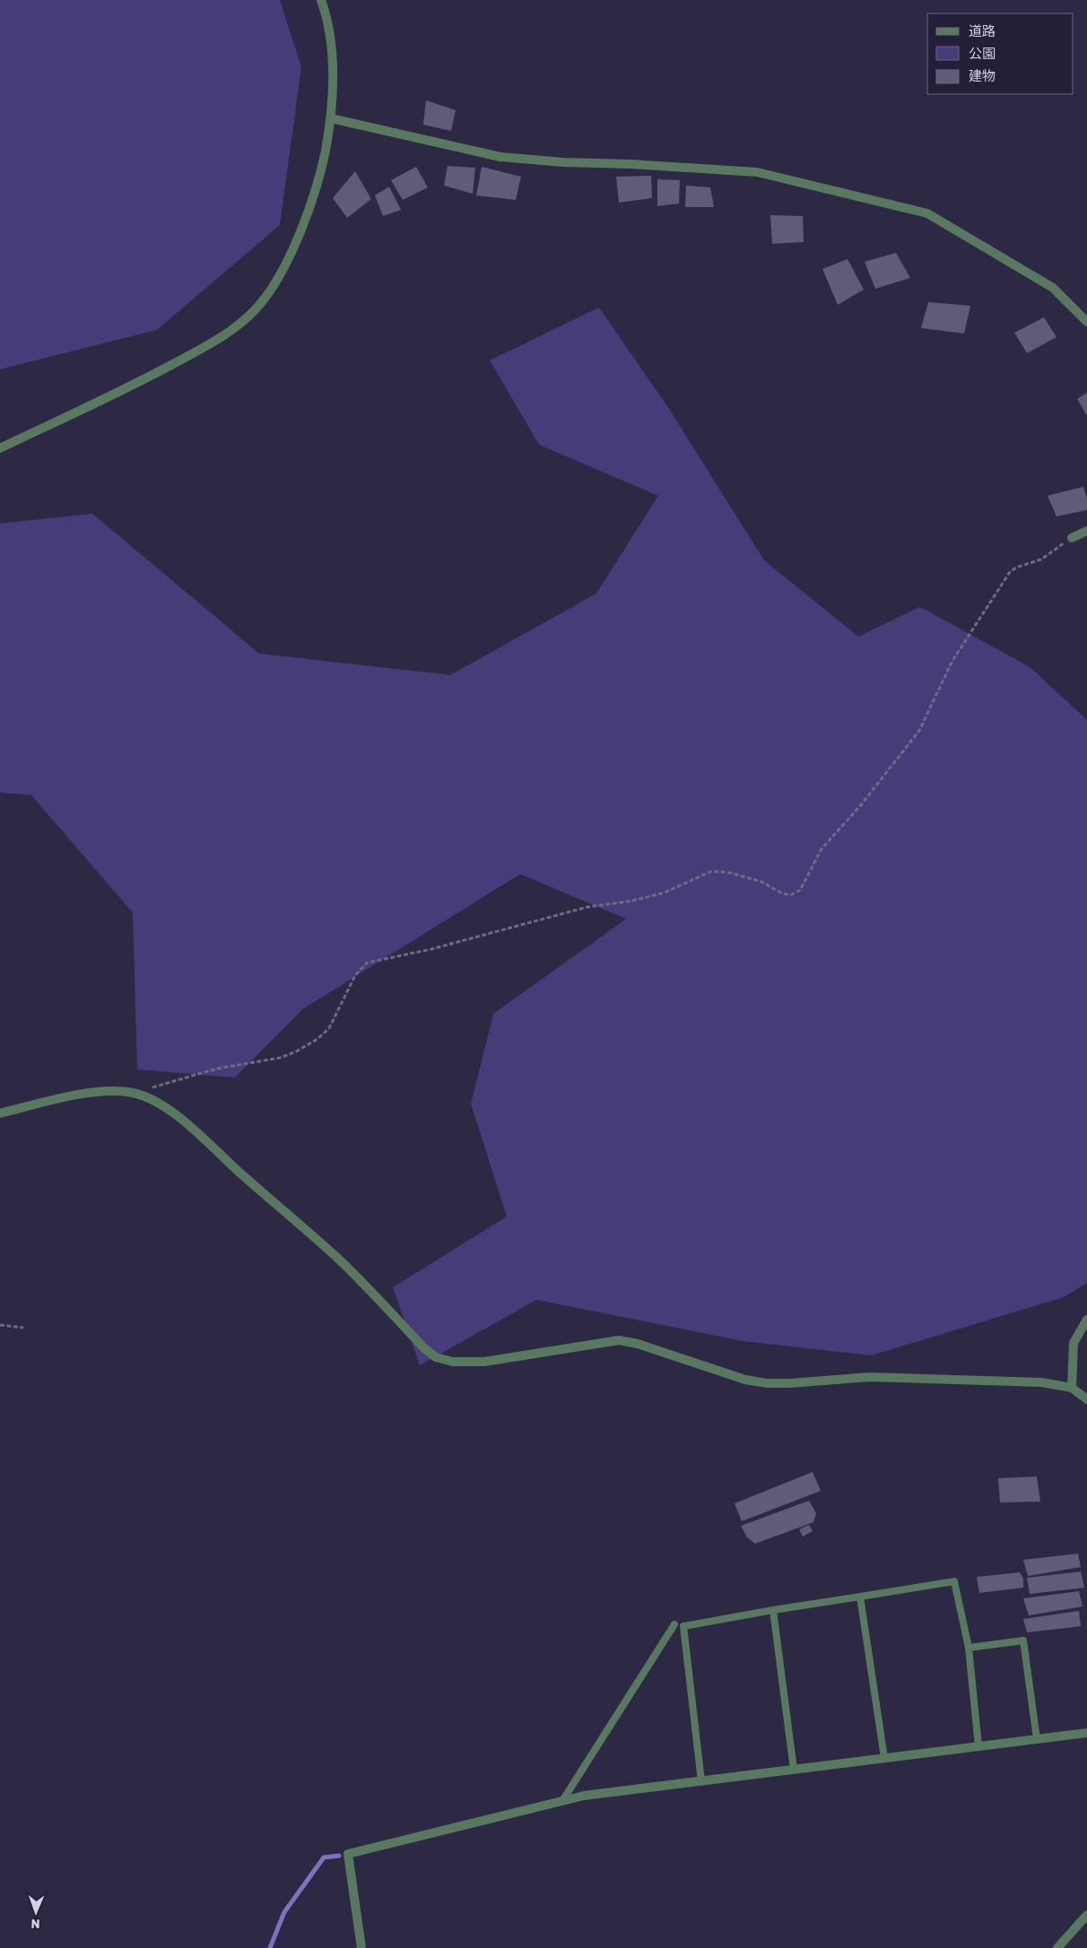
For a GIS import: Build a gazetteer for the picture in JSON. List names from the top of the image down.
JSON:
{
  "legend": ["道路", "公園", "建物"],
  "north": "bottom"
}
